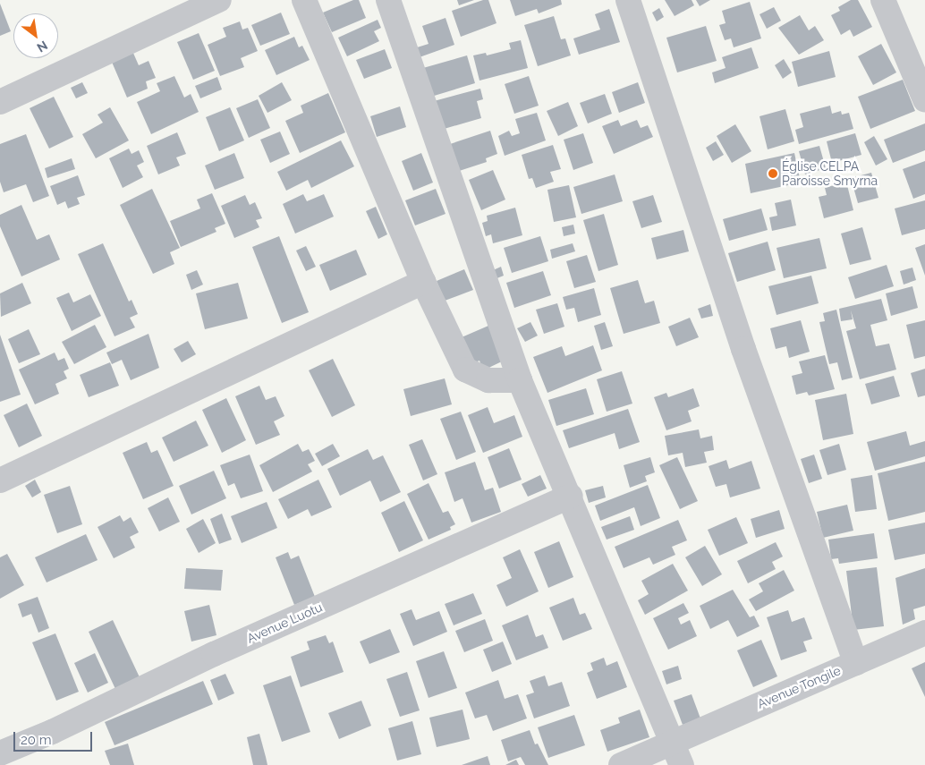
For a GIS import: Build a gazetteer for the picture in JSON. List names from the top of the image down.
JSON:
{
  "streets": {
    "street": ["Avenue Luotu", "Avenue Tongile"]
  },
  "places": ["Église CELPA Paroisse Smyrna"],
  "scale_bar": "20 m",
  "north": "bottom right"
}
